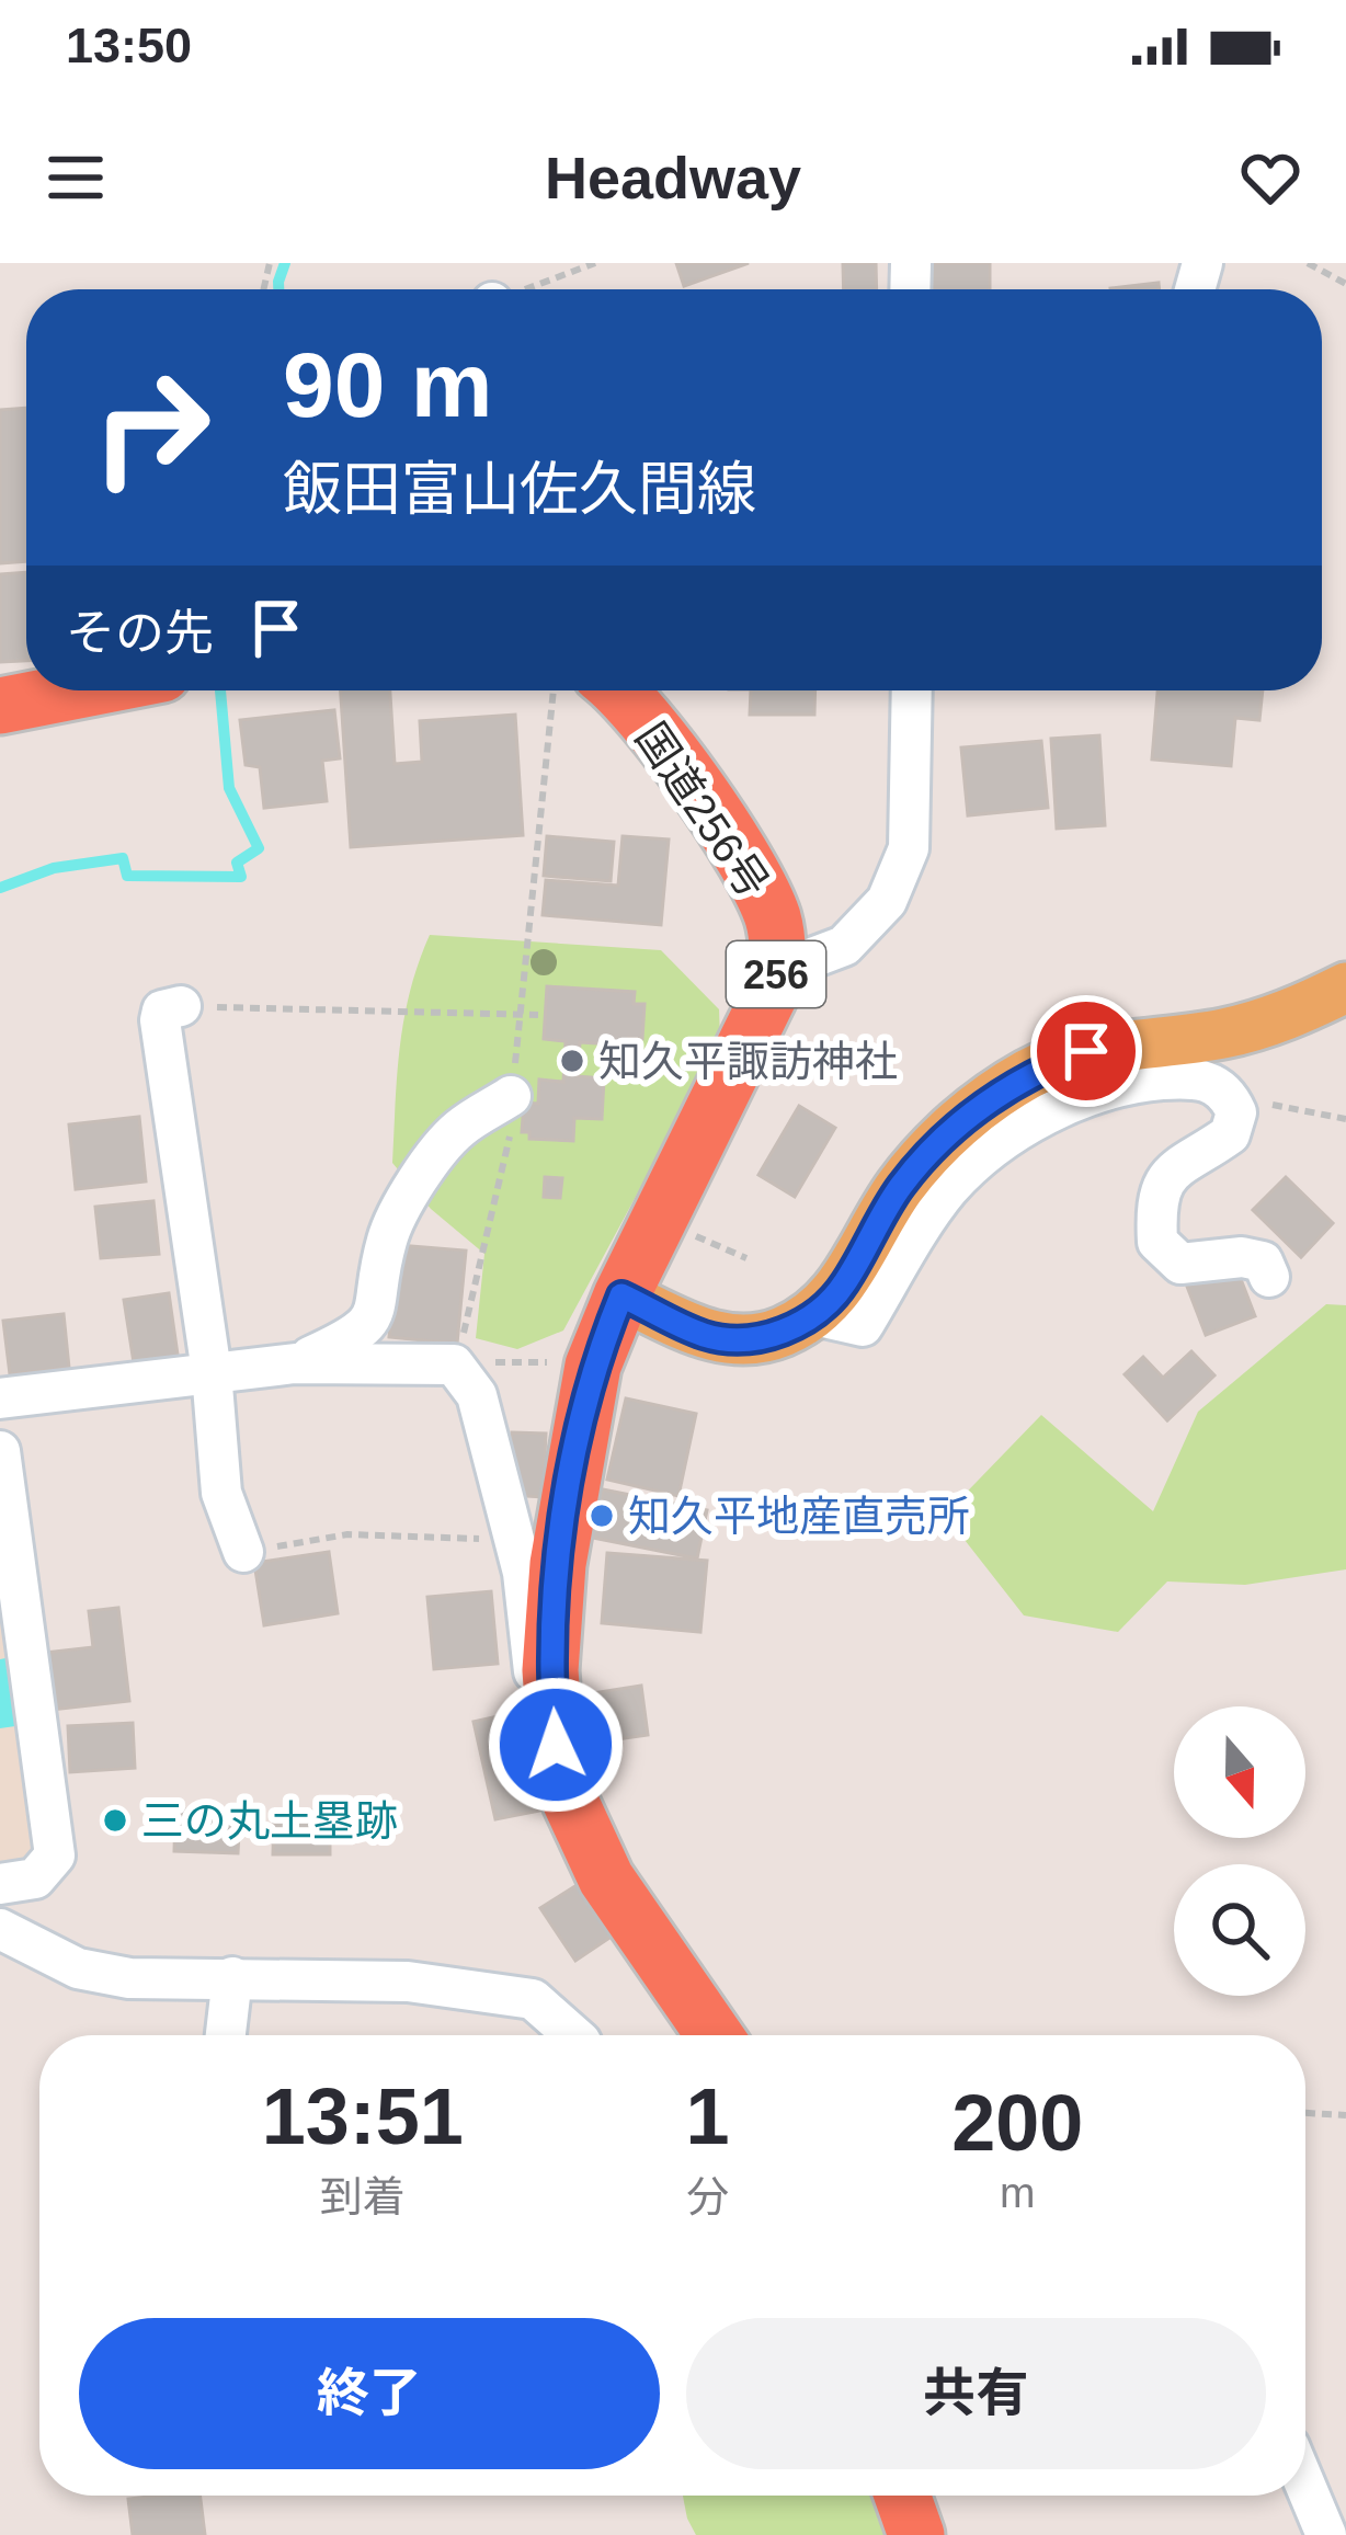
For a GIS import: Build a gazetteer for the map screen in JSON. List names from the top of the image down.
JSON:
{
  "streets": {
    "highway": ["国道256号", "256"]
  },
  "crossings": [
    ["国道256号", "256"]
  ],
  "places": ["知久平諏訪神社", "知久平地産直売所", "三の丸土塁跡"],
  "north": "bottom",
  "page": {
    "status": "13:50",
    "header": "Headway",
    "turn": ["90 m", "飯田富山佐久間線"],
    "then": "その先",
    "eta": [
      "13:51",
      "到着",
      "1",
      "分",
      "200",
      "m"
    ],
    "buttons": ["終了", "共有"]
  }
}
